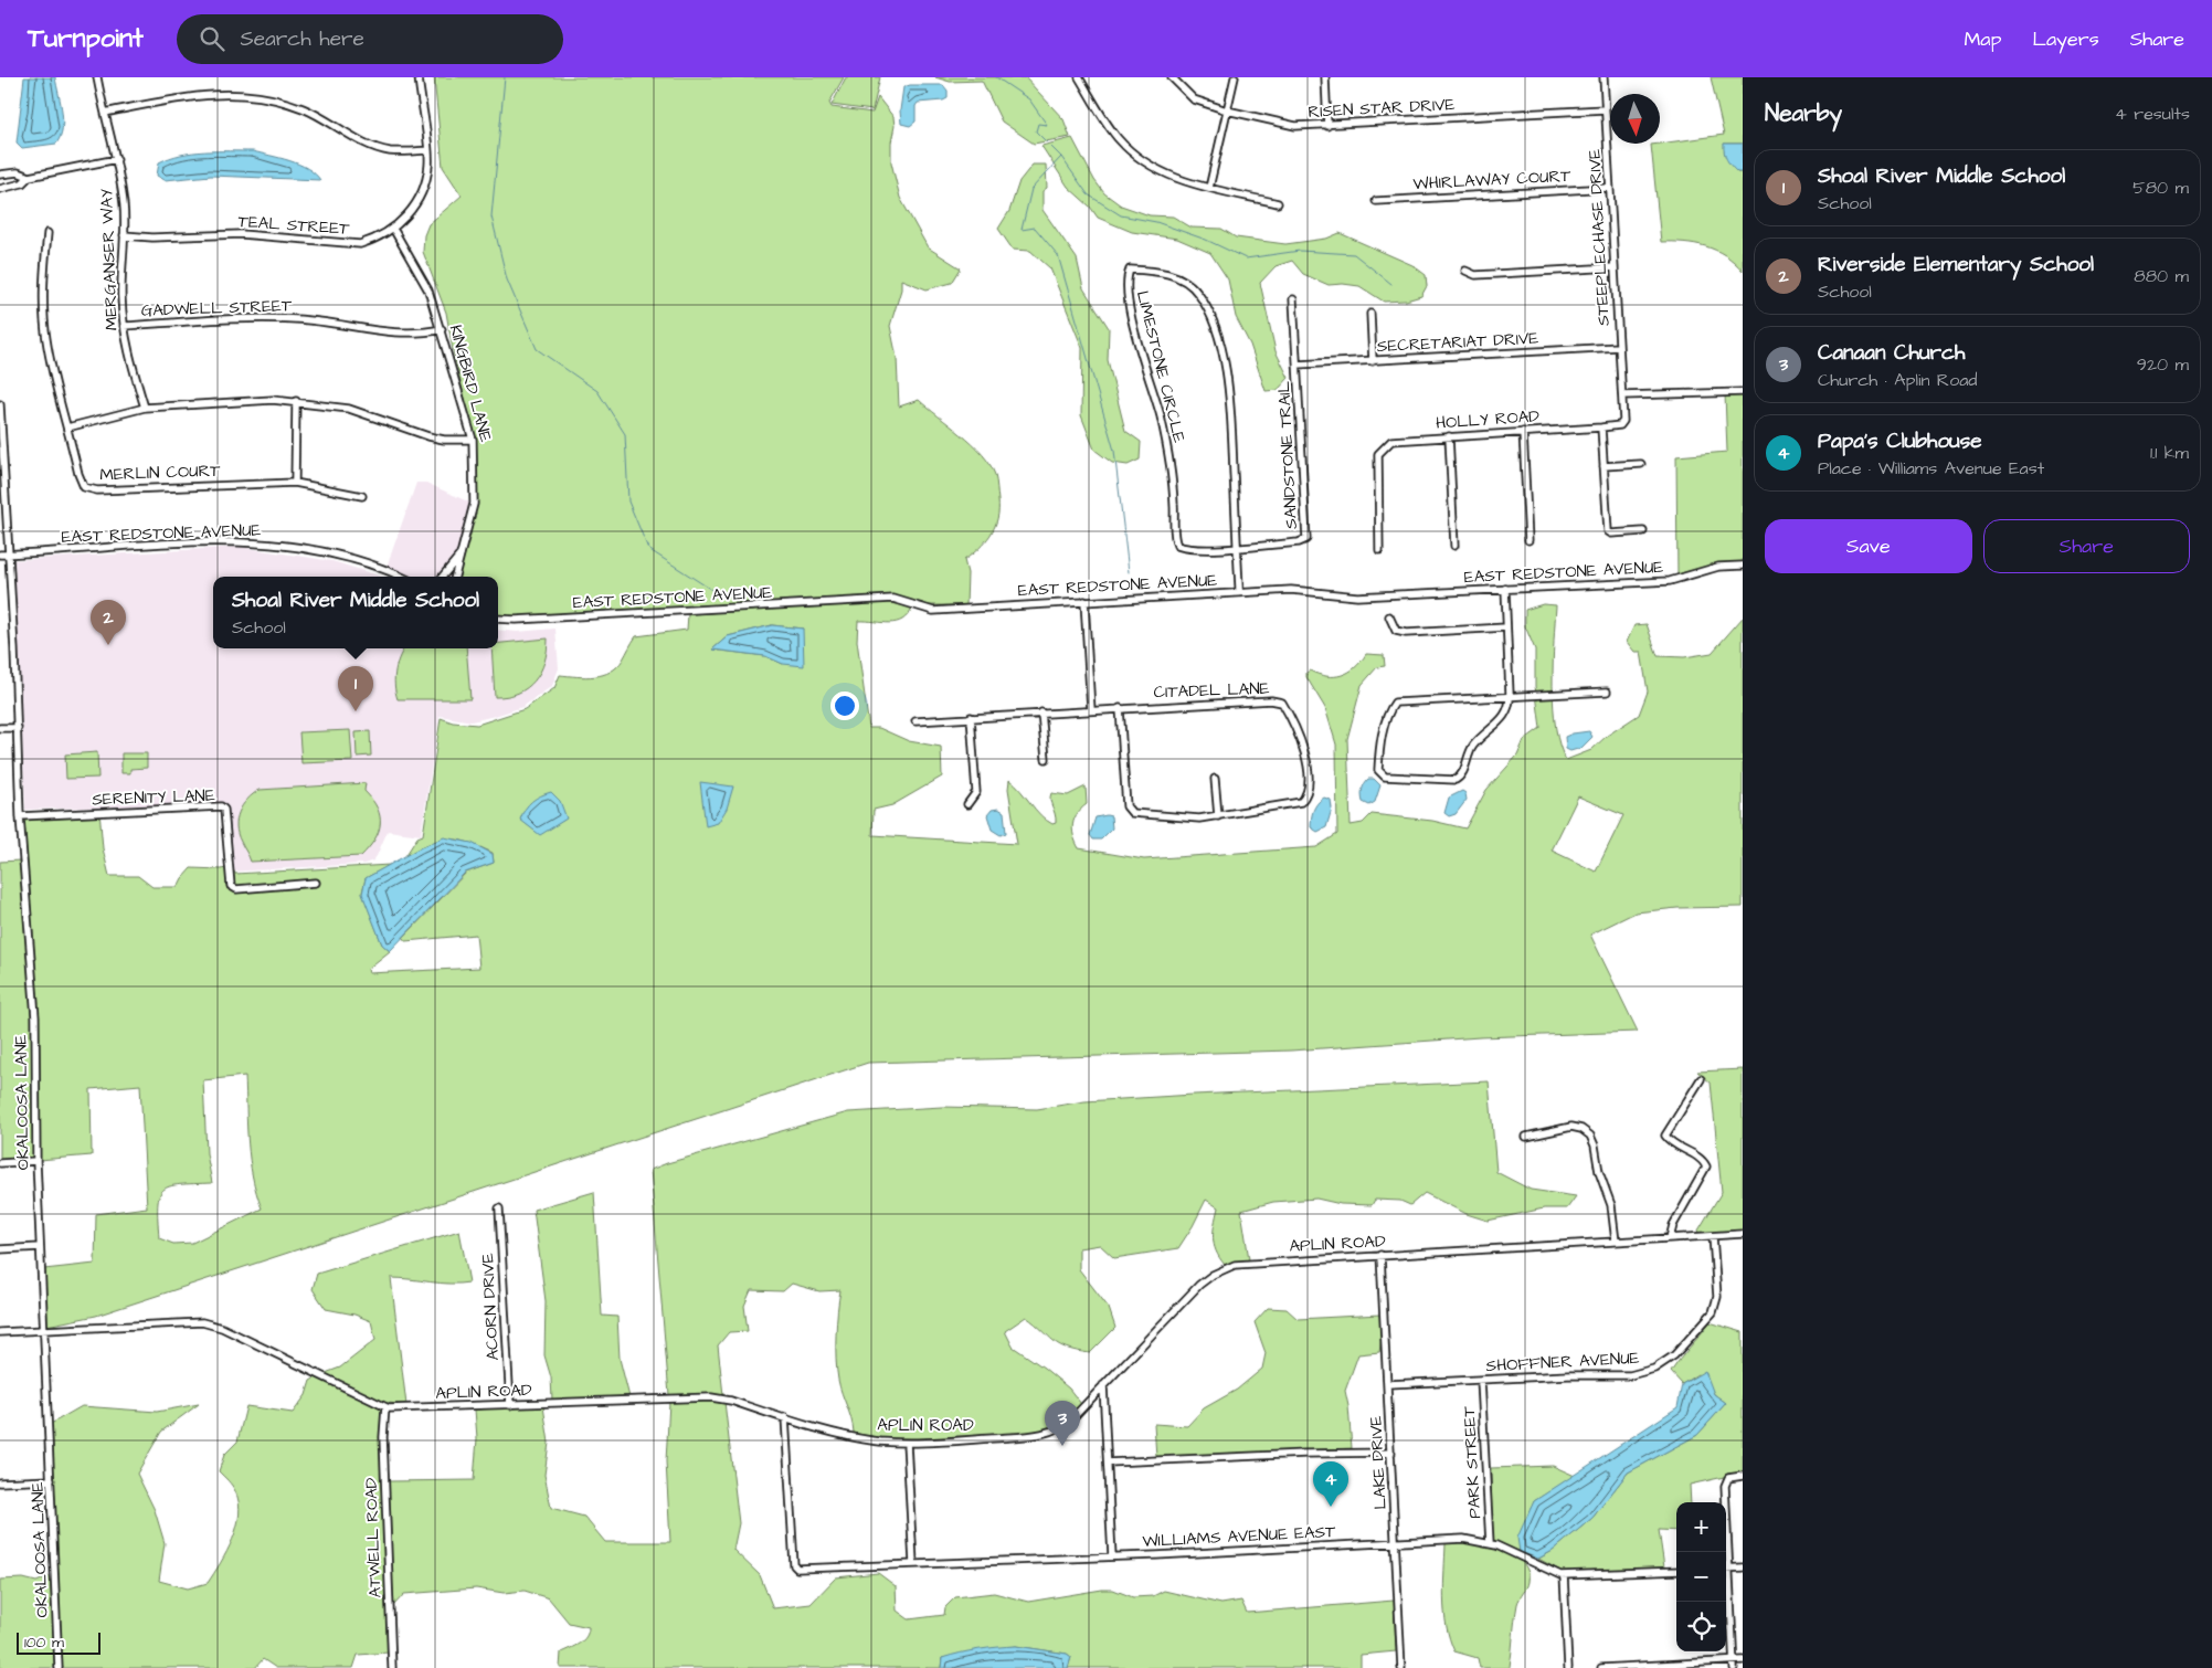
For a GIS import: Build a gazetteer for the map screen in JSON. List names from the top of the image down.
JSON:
{
  "streets": {
    "street": [
      "RISEN STAR DRIVE",
      "WHIRLAWAY COURT",
      "TEAL STREET",
      "STEEPLECHASE DRIVE",
      "MERGANSER WAY",
      "GADWELL STREET",
      "SECRETARIAT DRIVE",
      "LIMESTONE CIRCLE",
      "KINGBIRD LANE",
      "HOLLY ROAD",
      "SANDSTONE TRAIL",
      "MERLIN COURT",
      "EAST REDSTONE AVENUE",
      "CITADEL LANE",
      "SERENITY LANE",
      "OKALOOSA LANE",
      "APLIN ROAD",
      "ACORN DRIVE",
      "SHOFFNER AVENUE",
      "LAKE DRIVE",
      "PARK STREET",
      "WILLIAMS AVENUE EAST",
      "ATWELL ROAD"
    ]
  },
  "crossings": [
    ["RISEN STAR DRIVE", "STEEPLECHASE DRIVE"],
    ["WHIRLAWAY COURT", "STEEPLECHASE DRIVE"],
    ["TEAL STREET", "MERGANSER WAY"],
    ["TEAL STREET", "KINGBIRD LANE"],
    ["STEEPLECHASE DRIVE", "SECRETARIAT DRIVE"],
    ["STEEPLECHASE DRIVE", "HOLLY ROAD"],
    ["MERGANSER WAY", "GADWELL STREET"],
    ["GADWELL STREET", "KINGBIRD LANE"],
    ["SECRETARIAT DRIVE", "SANDSTONE TRAIL"],
    ["LIMESTONE CIRCLE", "SANDSTONE TRAIL"],
    ["LIMESTONE CIRCLE", "EAST REDSTONE AVENUE"],
    ["EAST REDSTONE AVENUE", "OKALOOSA LANE"],
    ["SERENITY LANE", "OKALOOSA LANE"],
    ["OKALOOSA LANE", "APLIN ROAD"],
    ["APLIN ROAD", "ACORN DRIVE"],
    ["APLIN ROAD", "SHOFFNER AVENUE"],
    ["APLIN ROAD", "LAKE DRIVE"],
    ["APLIN ROAD", "WILLIAMS AVENUE EAST"],
    ["APLIN ROAD", "ATWELL ROAD"],
    ["SHOFFNER AVENUE", "LAKE DRIVE"],
    ["SHOFFNER AVENUE", "PARK STREET"],
    ["LAKE DRIVE", "WILLIAMS AVENUE EAST"],
    ["PARK STREET", "WILLIAMS AVENUE EAST"]
  ],
  "scale_bar": "100 m",
  "north": "bottom",
  "page": {
    "header": "Turnpoint",
    "search": "Search here",
    "nav": ["Map", "Layers", "Share"],
    "heading": ["Nearby", "4 results"],
    "list": [
      {
        "mark": "1",
        "name": "Shoal River Middle School",
        "note": "School",
        "value": "580 m"
      },
      {
        "mark": "2",
        "name": "Riverside Elementary School",
        "note": "School",
        "value": "880 m"
      },
      {
        "mark": "3",
        "name": "Canaan Church",
        "note": "Church · Aplin Road",
        "value": "920 m"
      },
      {
        "mark": "4",
        "name": "Papa's Clubhouse",
        "note": "Place · Williams Avenue East",
        "value": "1.1 km"
      }
    ],
    "buttons": ["Save", "Share"],
    "popup": ["Shoal River Middle School", "School"],
    "pins": [
      "2",
      "1",
      "3",
      "4"
    ],
    "map_buttons": ["+", "−"],
    "scale": "100 m"
  }
}
